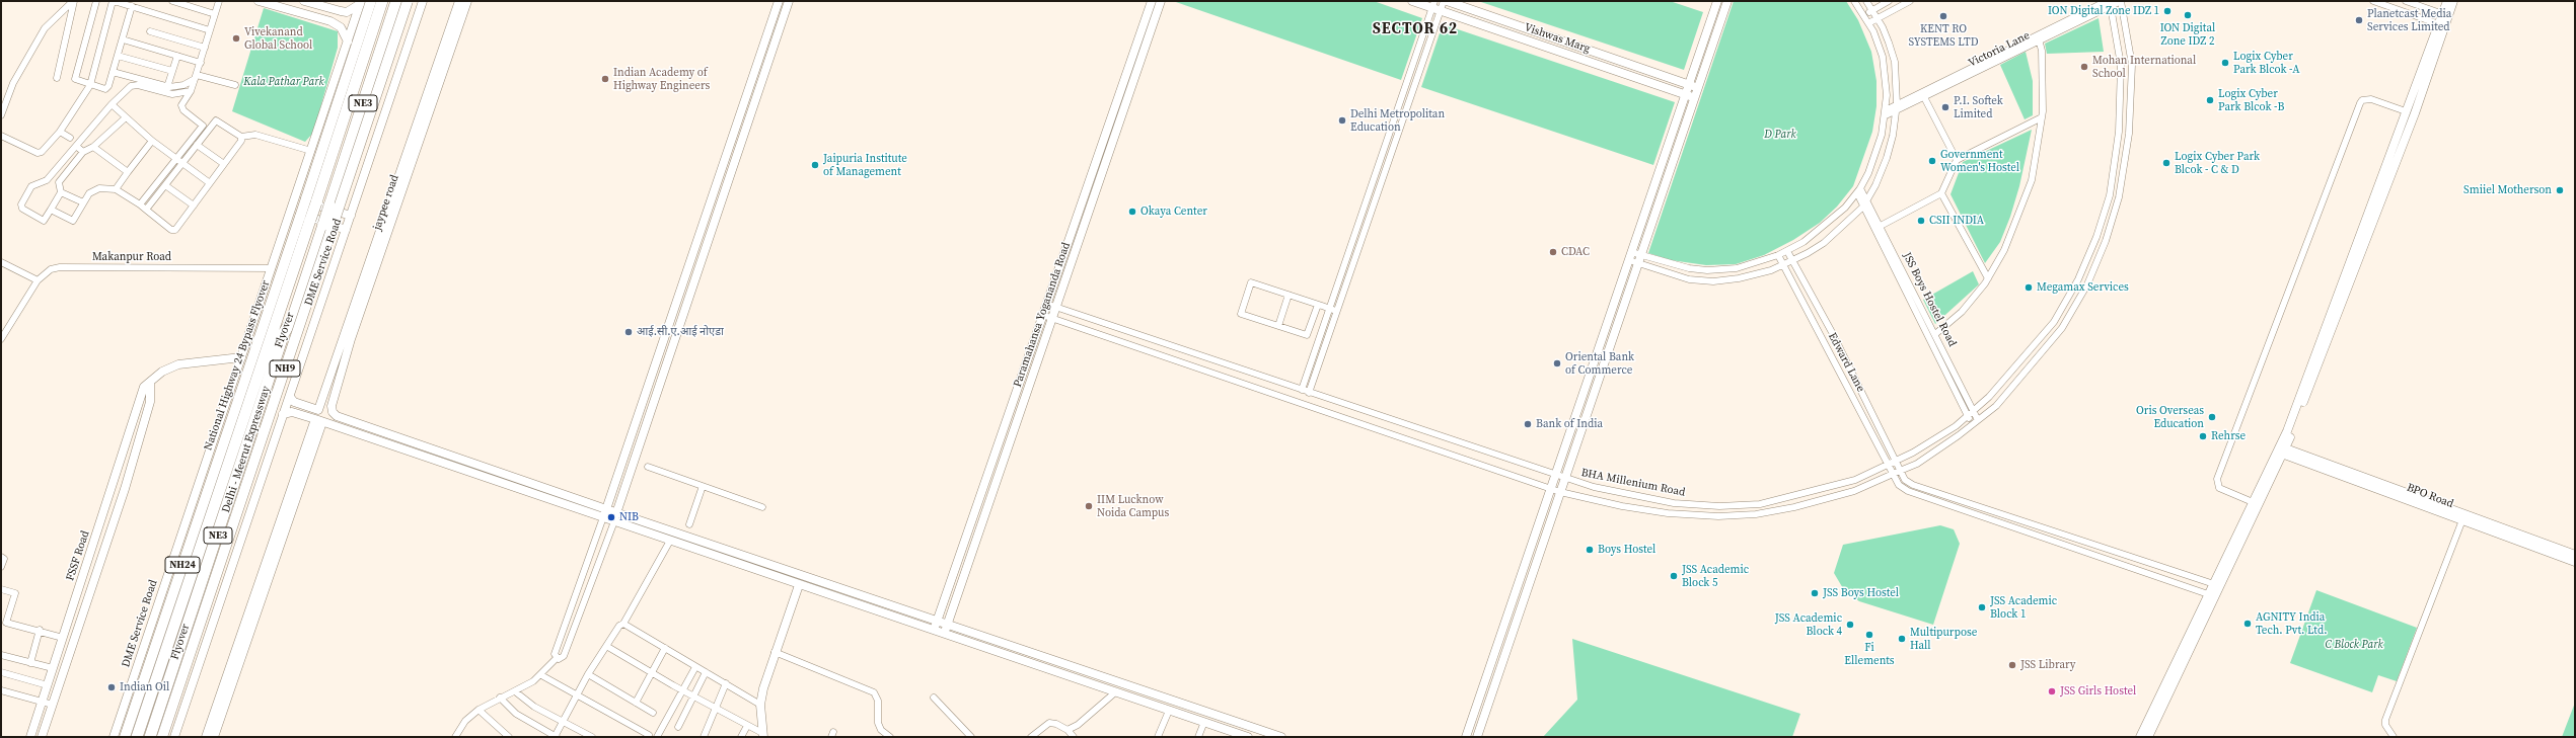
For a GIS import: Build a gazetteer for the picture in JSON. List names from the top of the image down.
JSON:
{
  "streets": {
    "highway": [
      "NE3",
      "Flyover",
      "National Highway 24 Bypass Flyover",
      "NH9",
      "Delhi - Meerut Expressway",
      "NH24"
    ],
    "street": [
      "Vishwas Marg",
      "Victoria Lane",
      "jaypee road",
      "Makanpur Road",
      "DME Service Road",
      "JSS Boys Hostel Road",
      "Paramahansa Yogananda Road",
      "Edward Lane",
      "BHA Millenium Road",
      "BPO Road",
      "FSSF Road"
    ]
  },
  "crossings": [
    ["Victoria Lane", "BHA Millenium Road"],
    ["Makanpur Road", "DME Service Road"],
    ["DME Service Road", "FSSF Road"],
    ["JSS Boys Hostel Road", "BHA Millenium Road"],
    ["Paramahansa Yogananda Road", "BHA Millenium Road"],
    ["Edward Lane", "BHA Millenium Road"]
  ],
  "districts": ["SECTOR 62"],
  "parks": ["Kala Pathar Park", "D Park", "C Block Park"],
  "places": [
    "ION Digital Zone IDZ 1",
    "ION Digital Zone IDZ 2",
    "KENT RO SYSTEMS LTD",
    "Planetcast Media Services Limited",
    "Vivekanand Global School",
    "Logix Cyber Park Blcok -A",
    "Mohan International School",
    "Indian Academy of Highway Engineers",
    "Logix Cyber Park Blcok -B",
    "P.I. Softek Limited",
    "Delhi Metropolitan Education",
    "Government Women's Hostel",
    "Logix Cyber Park Blcok - C & D",
    "Jaipuria Institute of Management",
    "Smiiel Motherson",
    "Okaya Center",
    "CSII INDIA",
    "CDAC",
    "Megamax Services",
    "आई.सी.ए.आई नोएडा",
    "Oriental Bank of Commerce",
    "Oris Overseas Education",
    "Bank of India",
    "Rehrse",
    "IIM Lucknow Noida Campus",
    "NIB",
    "Boys Hostel",
    "JSS Academic Block 5",
    "JSS Boys Hostel",
    "JSS Academic Block 1",
    "AGNITY India Tech. Pvt. Ltd.",
    "JSS Academic Block 4",
    "Fi Ellements",
    "Multipurpose Hall",
    "JSS Library",
    "Indian Oil",
    "JSS Girls Hostel"
  ]
}
